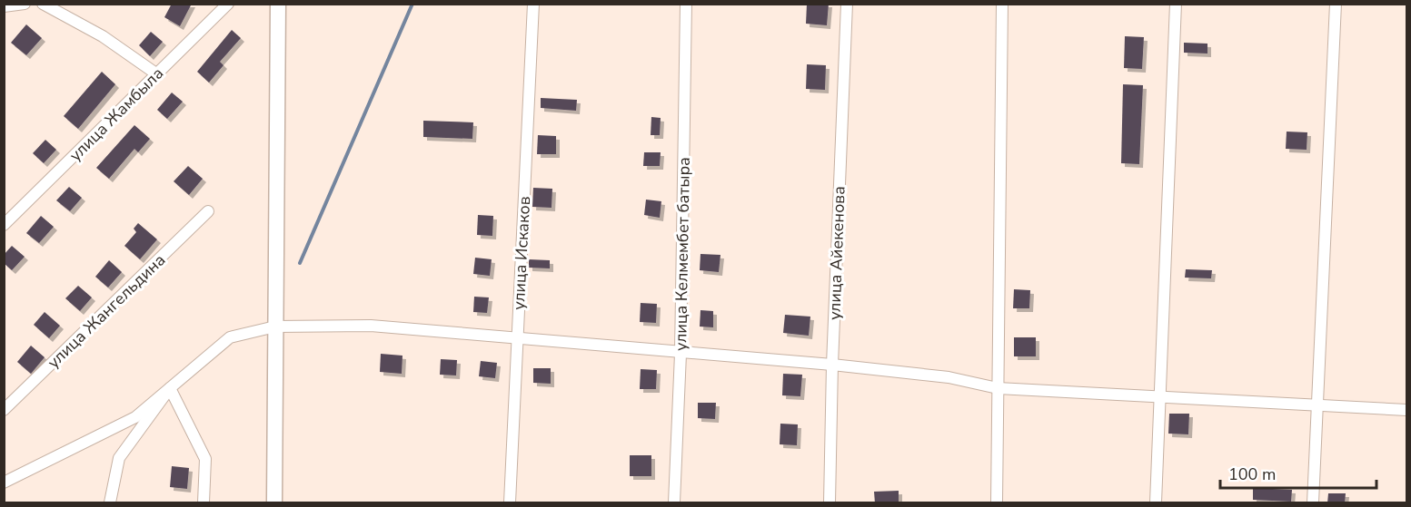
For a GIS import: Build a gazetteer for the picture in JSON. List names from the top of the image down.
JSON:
{
  "streets": {
    "street": [
      "улица Жамбыла",
      "улица Искаков",
      "улица Айекенова",
      "улица Келмембет батыра",
      "улица Жангельдина"
    ]
  },
  "scale_bar": "100 m"
}
